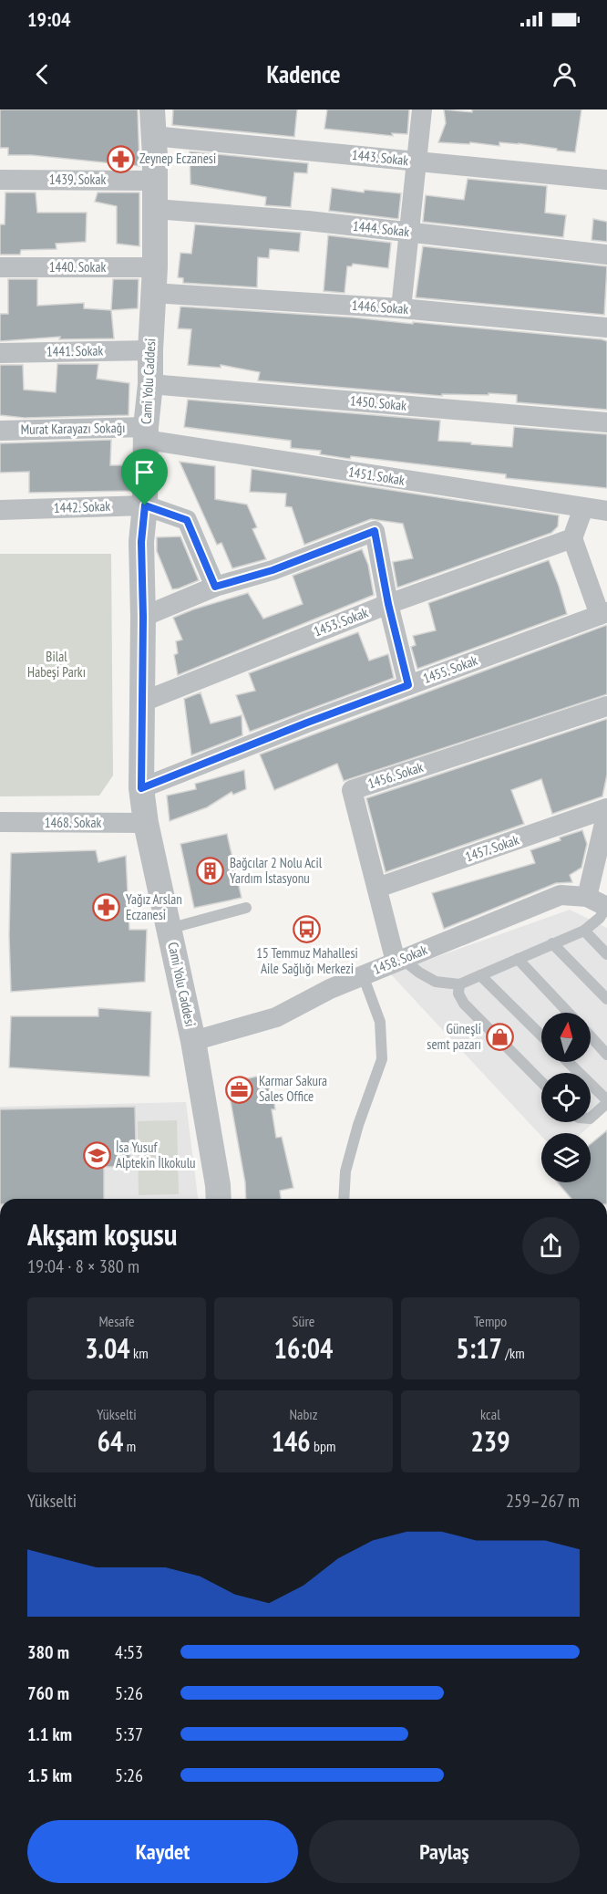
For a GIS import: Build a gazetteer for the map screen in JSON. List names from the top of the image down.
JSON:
{
  "streets": {
    "street": [
      "1443. Sokak",
      "1439. Sokak",
      "1444. Sokak",
      "1440. Sokak",
      "1446. Sokak",
      "1441. Sokak",
      "Cami Yolu Caddesi",
      "1450. Sokak",
      "Murat Karayazı Sokağı",
      "1451. Sokak",
      "1442. Sokak",
      "1453. Sokak",
      "1455. Sokak",
      "1456. Sokak",
      "1468. Sokak",
      "1457. Sokak",
      "1458. Sokak"
    ]
  },
  "crossings": [
    ["1443. Sokak", "Cami Yolu Caddesi"],
    ["1439. Sokak", "Cami Yolu Caddesi"],
    ["1444. Sokak", "Cami Yolu Caddesi"],
    ["1440. Sokak", "Cami Yolu Caddesi"],
    ["1446. Sokak", "Cami Yolu Caddesi"],
    ["1441. Sokak", "Cami Yolu Caddesi"],
    ["Cami Yolu Caddesi", "1450. Sokak"],
    ["Cami Yolu Caddesi", "Murat Karayazı Sokağı"],
    ["Cami Yolu Caddesi", "1451. Sokak"],
    ["Cami Yolu Caddesi", "1442. Sokak"],
    ["Cami Yolu Caddesi", "1453. Sokak"],
    ["Cami Yolu Caddesi", "1455. Sokak"],
    ["Cami Yolu Caddesi", "1468. Sokak"],
    ["Cami Yolu Caddesi", "1458. Sokak"],
    ["Murat Karayazı Sokağı", "1451. Sokak"],
    ["1456. Sokak", "1457. Sokak"],
    ["1456. Sokak", "1458. Sokak"]
  ],
  "parks": ["Bilal Habeşi Parkı"],
  "places": {
    "pharmacy": ["Zeynep Eczanesi", "Yağız Arslan Eczanesi"],
    "building": ["Bağcılar 2 Nolu Acil Yardım İstasyonu"],
    "bus stop": ["15 Temmuz Mahallesi Aile Sağlığı Merkezi"],
    "shop": ["Güneşli semt pazarı"],
    "office": ["Karmar Sakura Sales Office"],
    "school or university": ["İsa Yusuf Alptekin İlkokulu"]
  },
  "north": "top",
  "page": {
    "status": "19:04",
    "header": "Kadence",
    "heading": ["Akşam koşusu", "19:04 · 8 × 380 m"],
    "stats": [
      ["Mesafe", "3.04 km"],
      ["Süre", "16:04"],
      ["Tempo", "5:17 /km"],
      ["Yükselti", "64 m"],
      ["Nabız", "146 bpm"],
      ["kcal", "239"]
    ],
    "chart": ["Yükselti", "259–267 m"],
    "list": [
      {
        "name": "380 m",
        "note": "4:53"
      },
      {
        "name": "760 m",
        "note": "5:26"
      },
      {
        "name": "1.1 km",
        "note": "5:37"
      },
      {
        "name": "1.5 km",
        "note": "5:26"
      }
    ],
    "buttons": ["Kaydet", "Paylaş"]
  }
}
